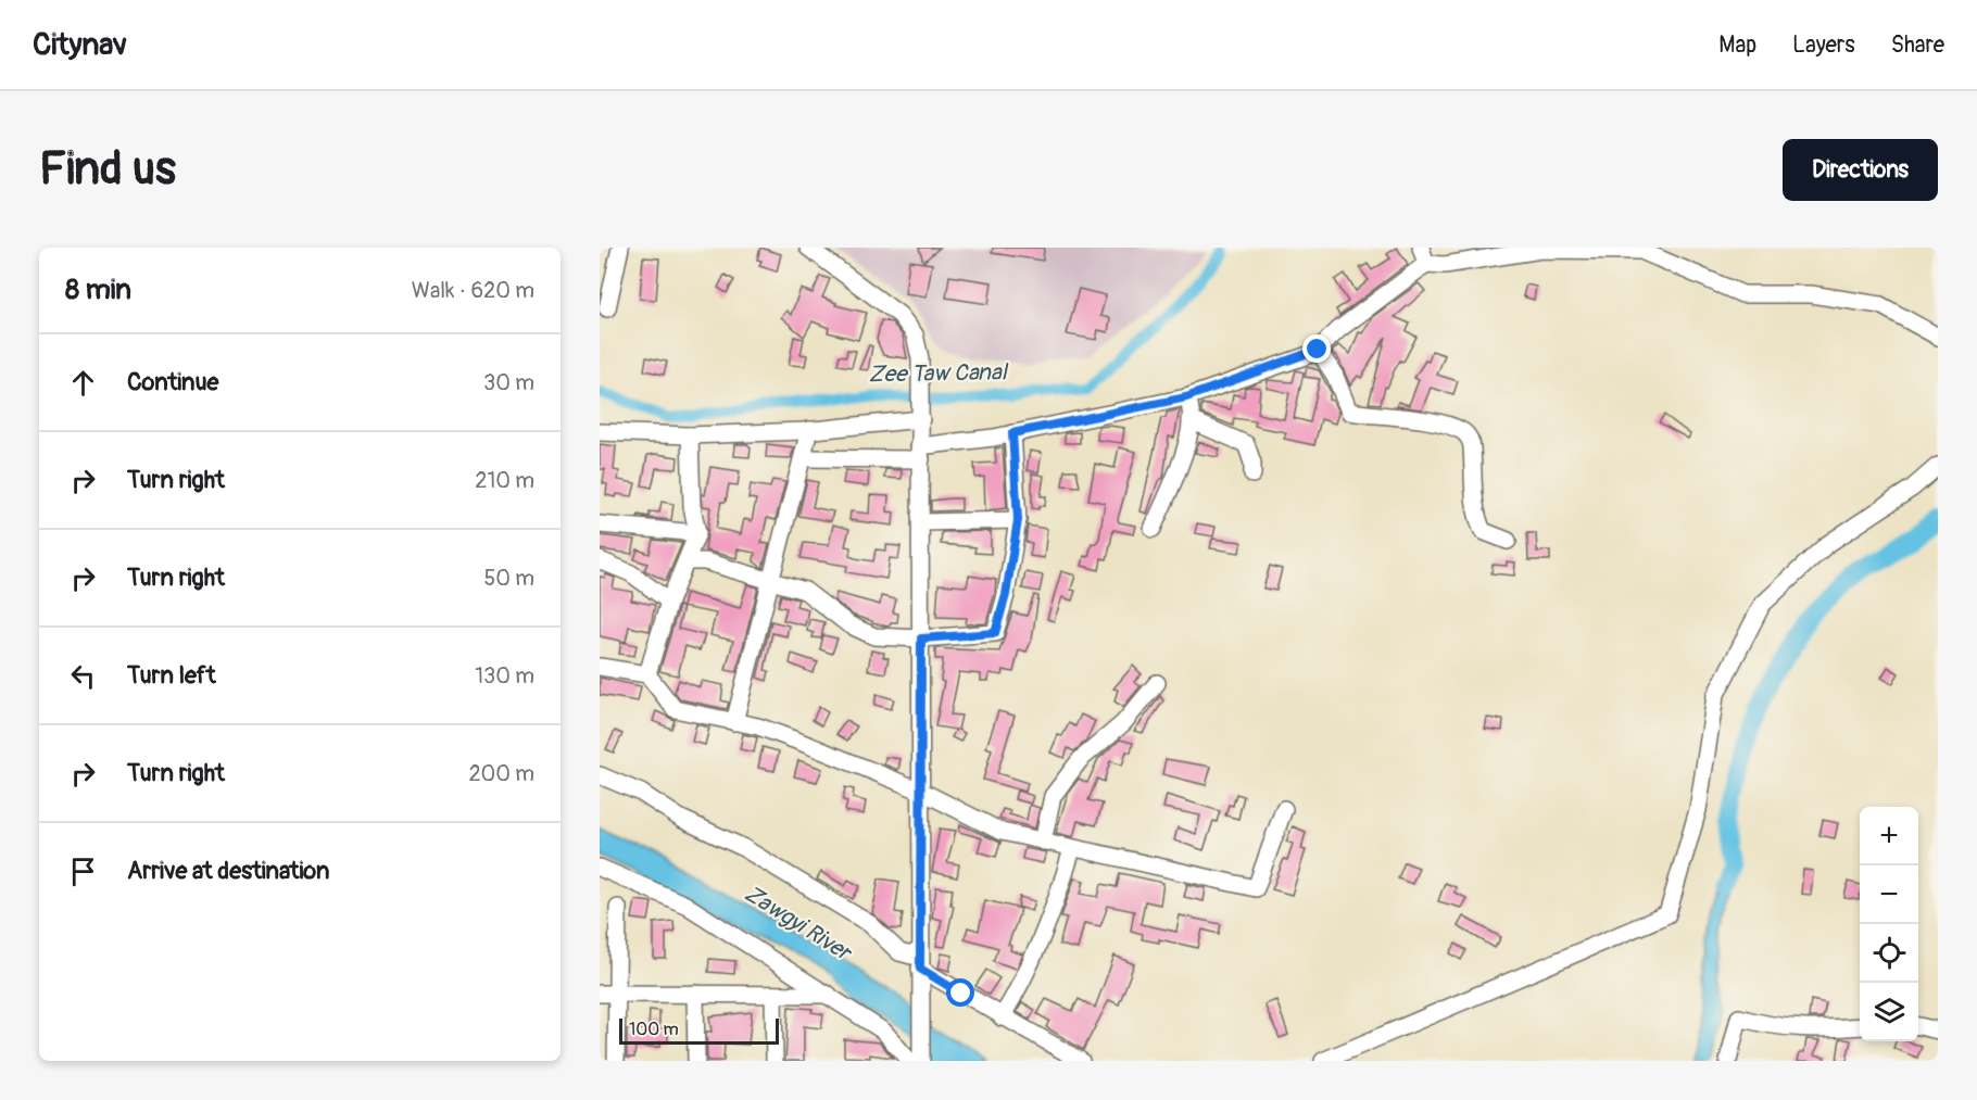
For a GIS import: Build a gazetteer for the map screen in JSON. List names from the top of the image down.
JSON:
{
  "water": ["Zee Taw Canal", "Zawgyi River"],
  "scale_bar": "100 m",
  "page": {
    "header": "Citynav",
    "nav": ["Map", "Layers", "Share"],
    "buttons": "Directions",
    "title": "Find us",
    "heading": ["8 min", "Walk · 620 m"],
    "list": [
      ["Continue", "30 m"],
      ["Turn right", "210 m"],
      ["Turn right", "50 m"],
      ["Turn left", "130 m"],
      ["Turn right", "200 m"],
      "Arrive at destination"
    ],
    "map_buttons": ["+", "−"],
    "scale": "100 m"
  }
}
